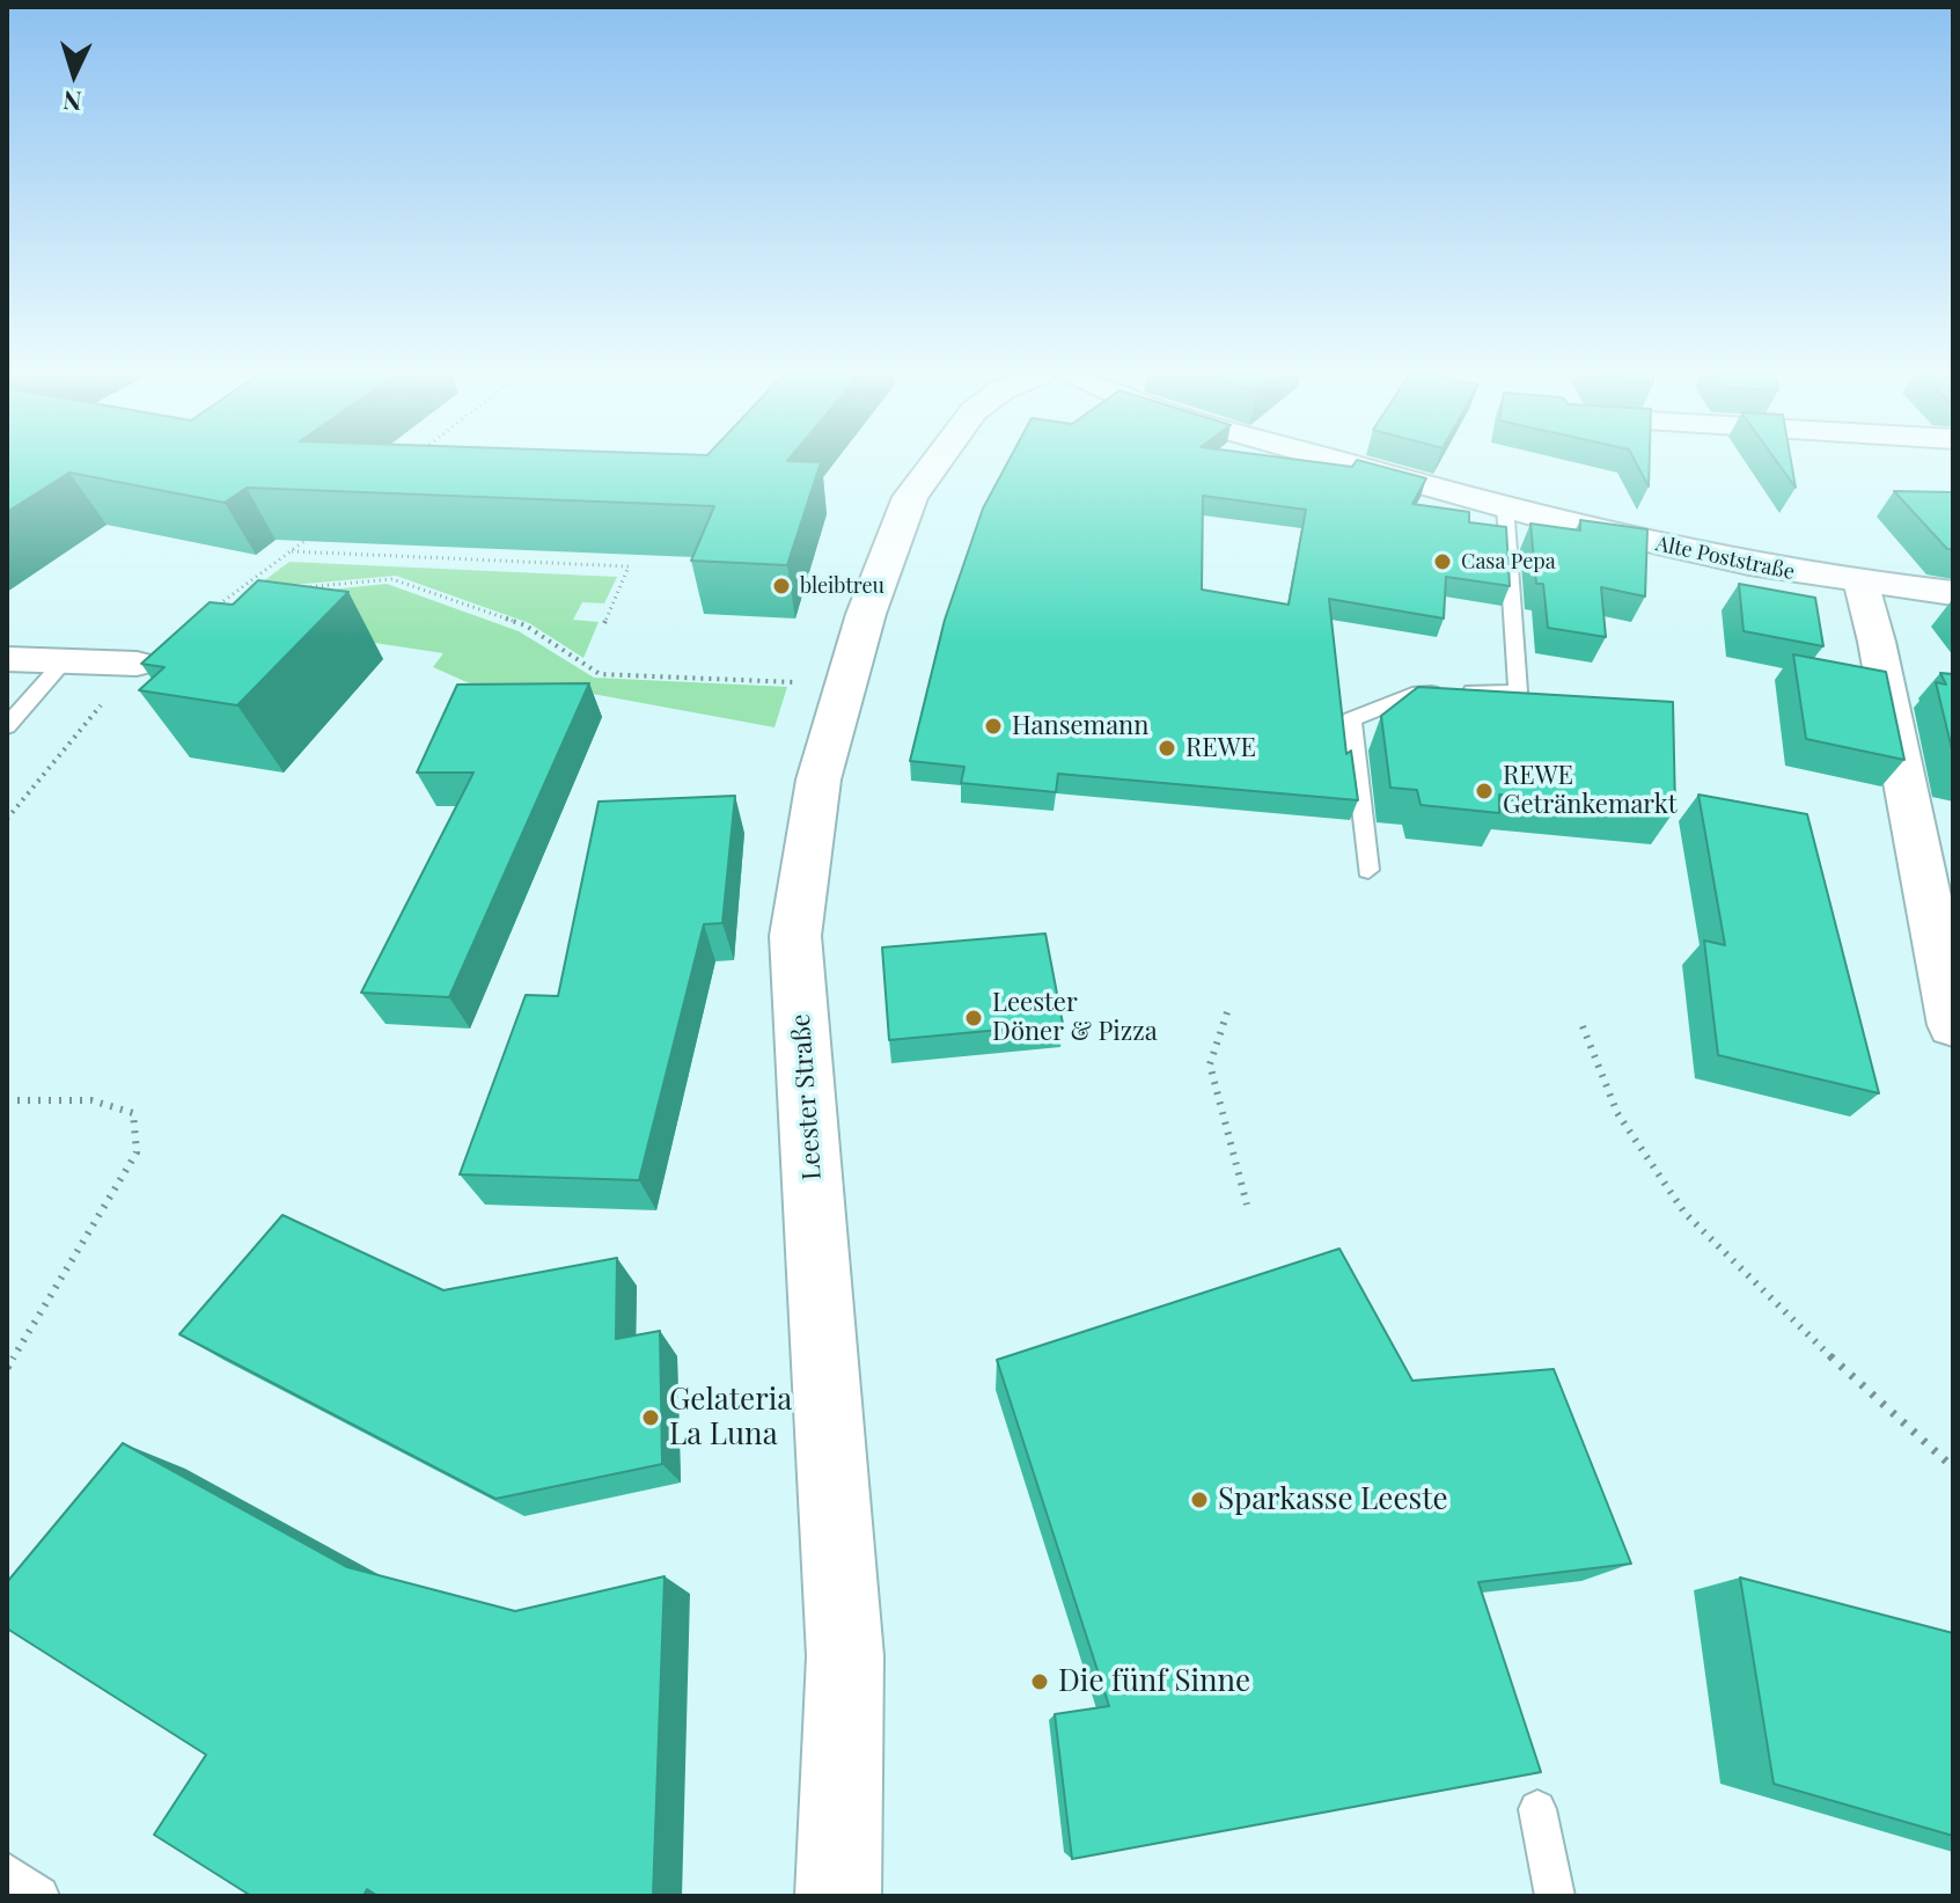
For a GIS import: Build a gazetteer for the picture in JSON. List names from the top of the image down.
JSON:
{
  "streets": {
    "street": ["Alte Poststraße", "Leester Straße"]
  },
  "places": [
    "Casa Pepa",
    "bleibtreu",
    "Hansemann",
    "REWE",
    "REWE Getränkemarkt",
    "Leester Döner & Pizza",
    "Gelateria La Luna",
    "Sparkasse Leeste",
    "Die fünf Sinne"
  ],
  "north": "bottom"
}
